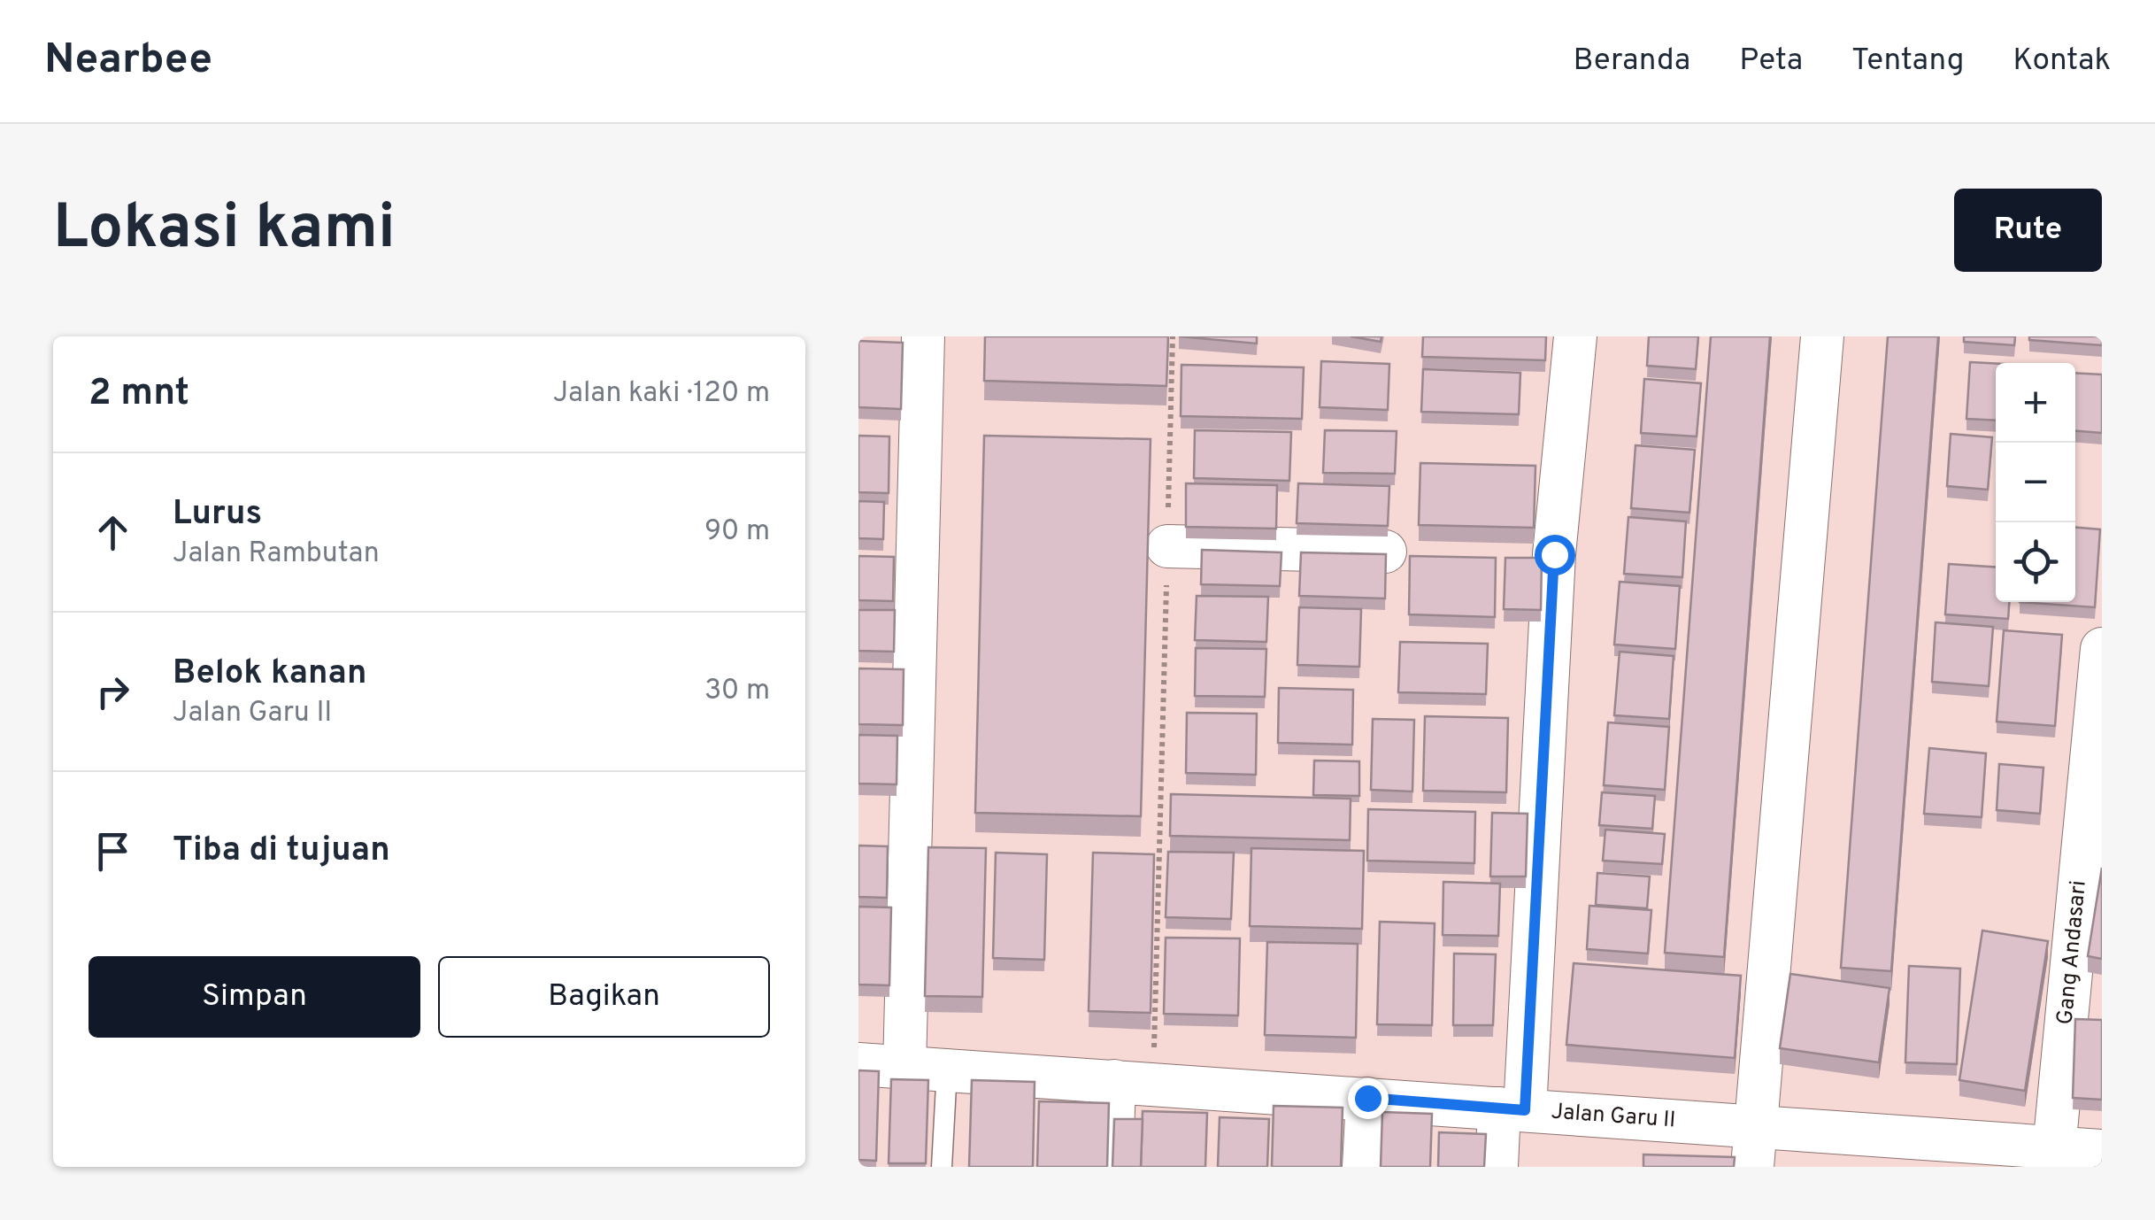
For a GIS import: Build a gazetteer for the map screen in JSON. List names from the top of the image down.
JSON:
{
  "streets": {
    "street": ["Gang Andasari", "Jalan Garu II"]
  },
  "crossings": [
    ["Gang Andasari", "Jalan Garu II"]
  ],
  "page": {
    "header": "Nearbee",
    "nav": [
      "Beranda",
      "Peta",
      "Tentang",
      "Kontak"
    ],
    "buttons": [
      "Rute",
      ["Simpan", "Bagikan"]
    ],
    "title": "Lokasi kami",
    "heading": ["2 mnt", "Jalan kaki · 120 m"],
    "map_buttons": ["+", "−"],
    "list": [
      ["Lurus", "Jalan Rambutan", "90 m"],
      ["Belok kanan", "Jalan Garu II", "30 m"],
      "Tiba di tujuan"
    ]
  }
}
